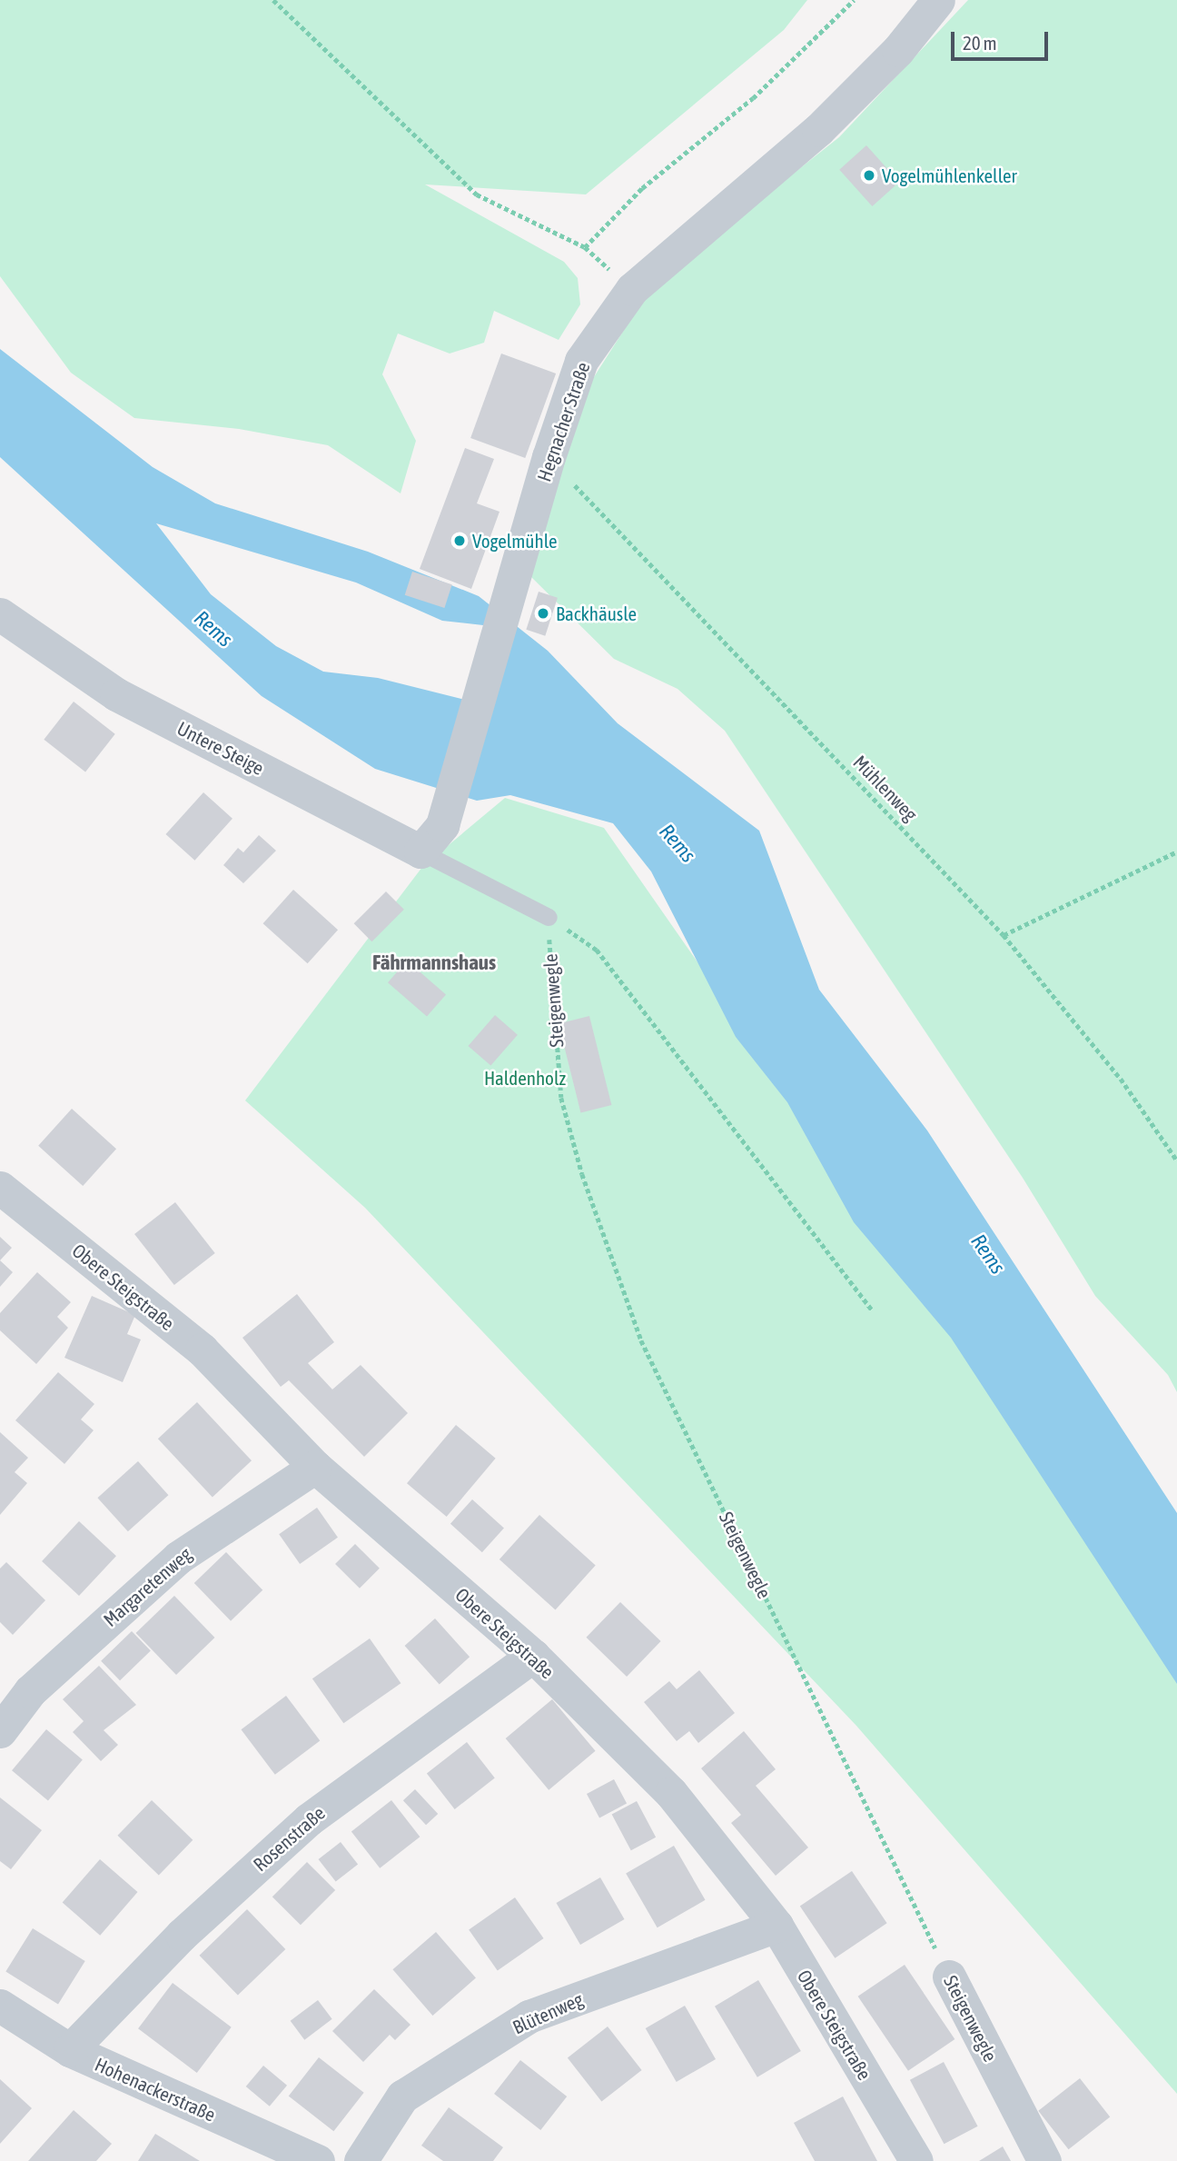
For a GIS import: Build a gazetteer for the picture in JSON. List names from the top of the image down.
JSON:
{
  "streets": {
    "street": [
      "Hegnacher Straße",
      "Untere Steige",
      "Steigenwegle",
      "Obere Steigstraße",
      "Margaretenweg",
      "Rosenstraße",
      "Blütenweg",
      "Hohenackerstraße"
    ],
    "path": ["Mühlenweg"]
  },
  "crossings": [
    ["Hegnacher Straße", "Untere Steige"],
    ["Hegnacher Straße", "Mühlenweg"],
    ["Obere Steigstraße", "Margaretenweg"],
    ["Obere Steigstraße", "Rosenstraße"],
    ["Obere Steigstraße", "Blütenweg"],
    ["Rosenstraße", "Hohenackerstraße"]
  ],
  "districts": ["Fährmannshaus"],
  "water": ["Rems"],
  "parks": ["Haldenholz"],
  "places": ["Vogelmühlenkeller", "Vogelmühle", "Backhäusle"],
  "scale_bar": "20 m"
}
